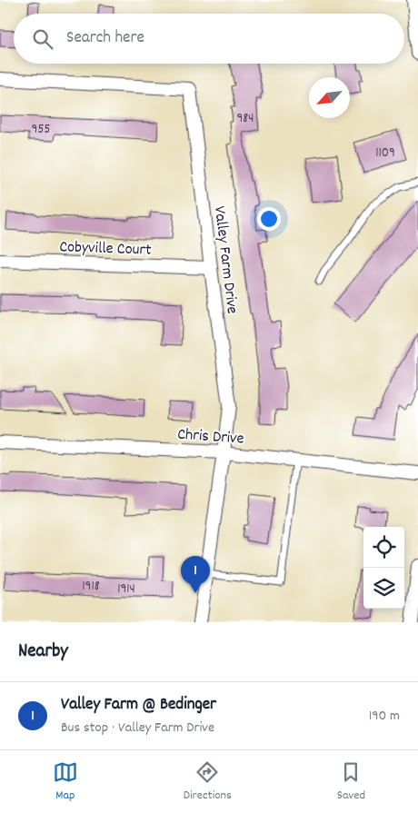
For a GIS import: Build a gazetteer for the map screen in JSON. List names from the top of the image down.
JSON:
{
  "streets": {
    "street": ["Cobyville Court", "Valley Farm Drive", "Chris Drive"]
  },
  "crossings": [
    ["Cobyville Court", "Valley Farm Drive"],
    ["Valley Farm Drive", "Chris Drive"]
  ],
  "house_numbers": [
    "984",
    "955",
    "1109",
    "1918",
    "1914"
  ],
  "north": "bottom left",
  "page": {
    "search": "Search here",
    "pins": "1",
    "heading": "Nearby",
    "list": [
      {
        "mark": "1",
        "name": "Valley Farm @ Bedinger",
        "note": "Bus stop · Valley Farm Drive",
        "value": "190 m"
      }
    ],
    "nav": ["Map", "Directions", "Saved"]
  }
}
